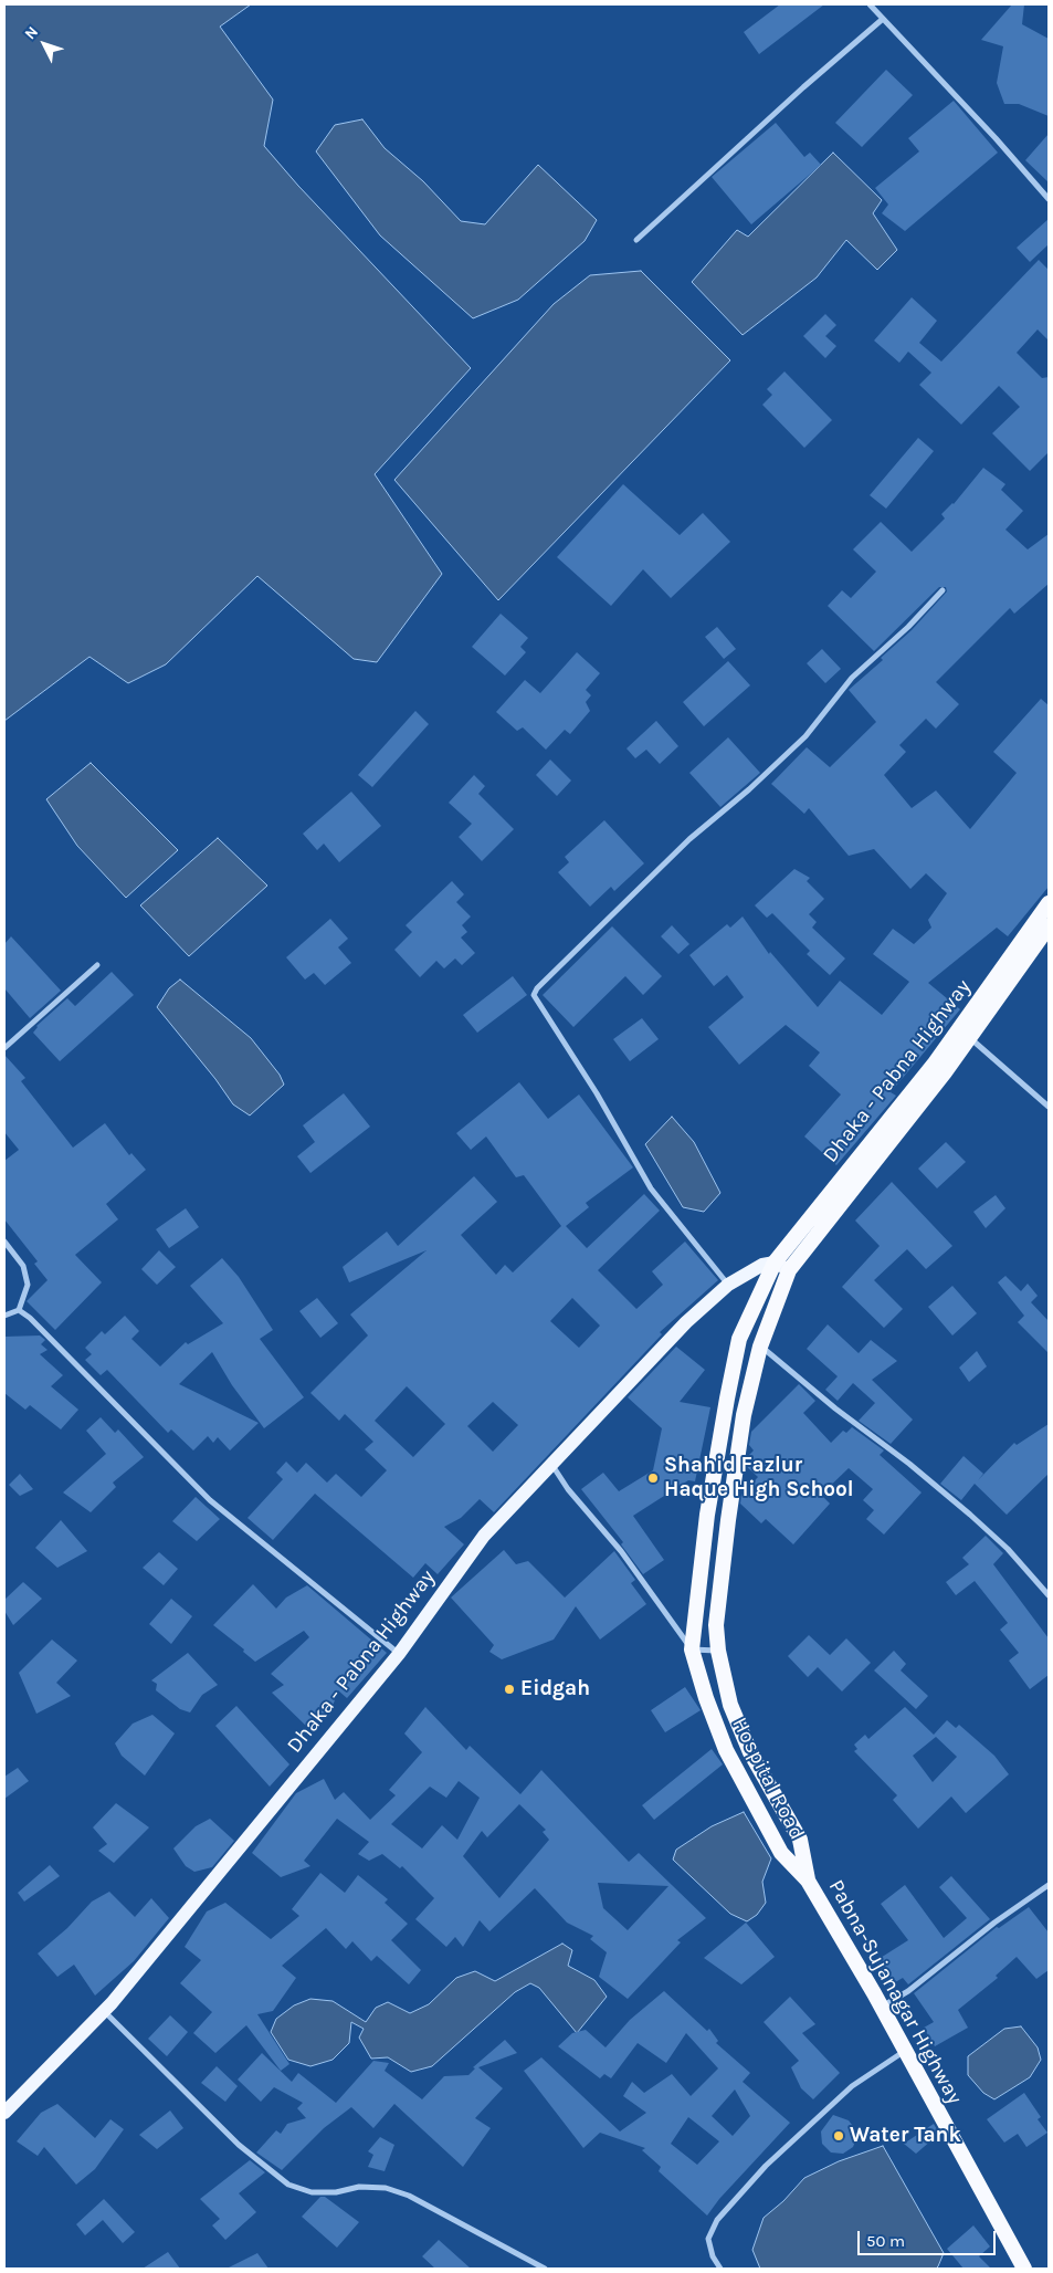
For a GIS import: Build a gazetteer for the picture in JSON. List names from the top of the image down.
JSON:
{
  "streets": {
    "highway": ["Dhaka - Pabna Highway", "Hospital Road", "Pabna-Sujanagar Highway"]
  },
  "crossings": [
    ["Dhaka - Pabna Highway", "Hospital Road"],
    ["Hospital Road", "Pabna-Sujanagar Highway"]
  ],
  "places": ["Shahid Fazlur Haque High School", "Eidgah", "Water Tank"],
  "scale_bar": "50 m",
  "north": "top left"
}
